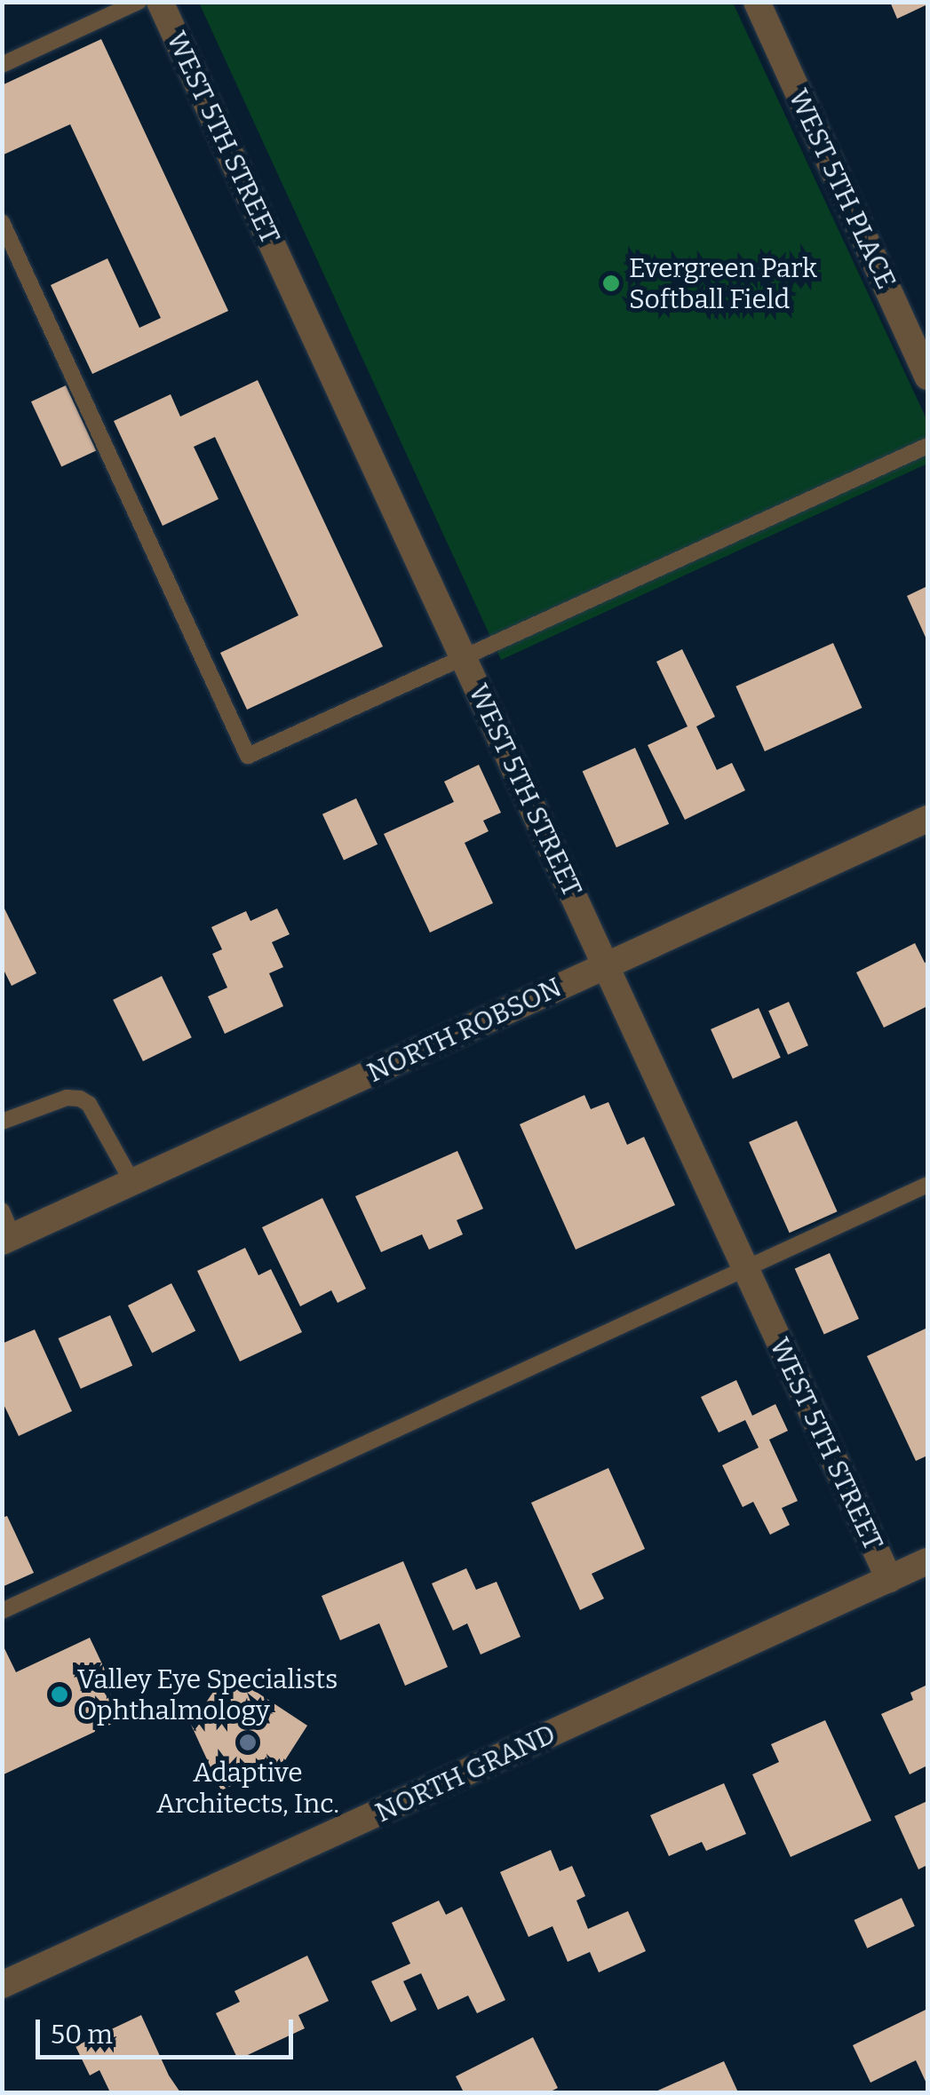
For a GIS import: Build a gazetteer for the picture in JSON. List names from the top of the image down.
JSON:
{
  "streets": {
    "street": [
      "WEST 5TH STREET",
      "WEST 5TH PLACE",
      "NORTH ROBSON",
      "NORTH GRAND"
    ]
  },
  "crossings": [
    ["WEST 5TH STREET", "NORTH ROBSON"],
    ["WEST 5TH STREET", "NORTH GRAND"]
  ],
  "places": ["Evergreen Park Softball Field", "Valley Eye Specialists Ophthalmology", "Adaptive Architects, Inc."],
  "scale_bar": "50 m"
}
